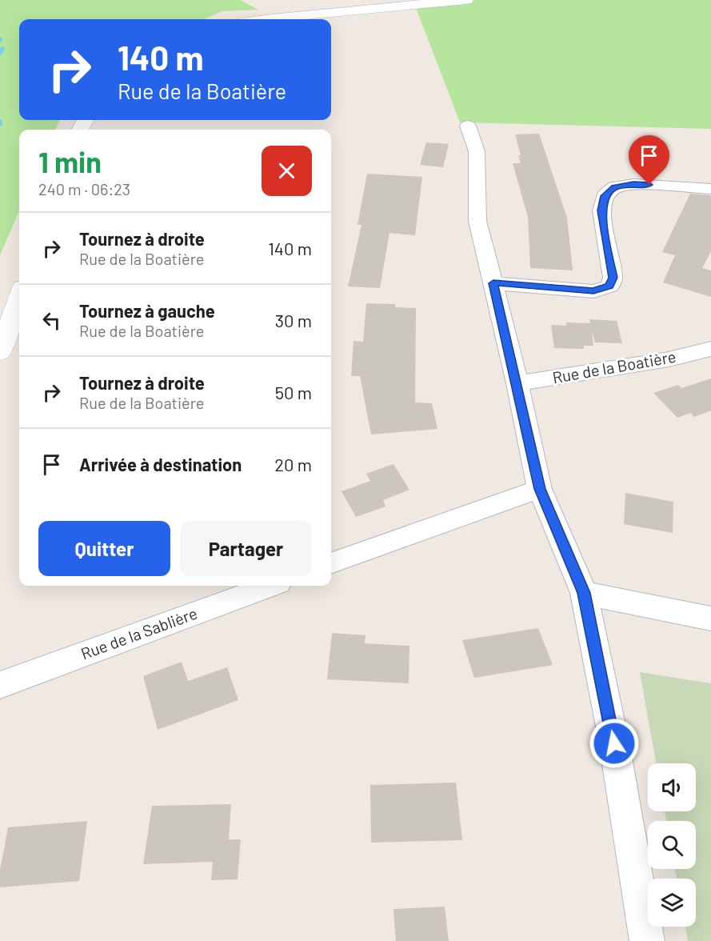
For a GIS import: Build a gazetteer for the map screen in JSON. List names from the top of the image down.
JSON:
{
  "streets": {
    "street": ["Rue de la Boatière", "Rue de la Sablière"]
  },
  "page": {
    "turn": ["140 m", "Rue de la Boatière"],
    "heading": ["1 min", "240 m · 06:23"],
    "list": [
      {
        "name": "Tournez à droite",
        "note": "Rue de la Boatière",
        "value": "140 m"
      },
      {
        "name": "Tournez à gauche",
        "note": "Rue de la Boatière",
        "value": "30 m"
      },
      {
        "name": "Tournez à droite",
        "note": "Rue de la Boatière",
        "value": "50 m"
      },
      {
        "name": "Arrivée à destination",
        "value": "20 m"
      }
    ],
    "buttons": ["Quitter", "Partager"]
  }
}
